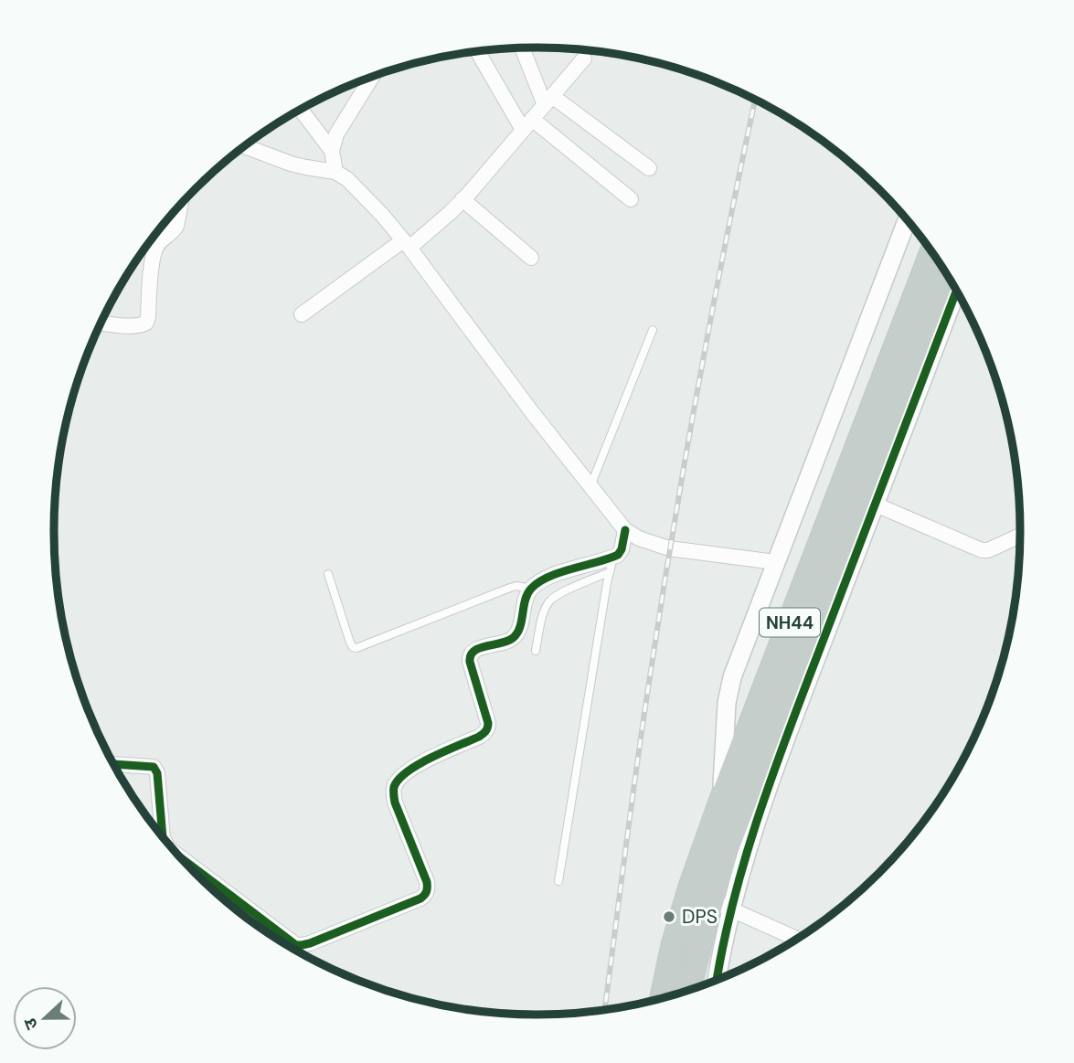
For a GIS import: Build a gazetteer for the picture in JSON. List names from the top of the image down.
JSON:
{
  "streets": {
    "highway": ["NH44"]
  },
  "places": ["DPS"],
  "north": "left"
}
